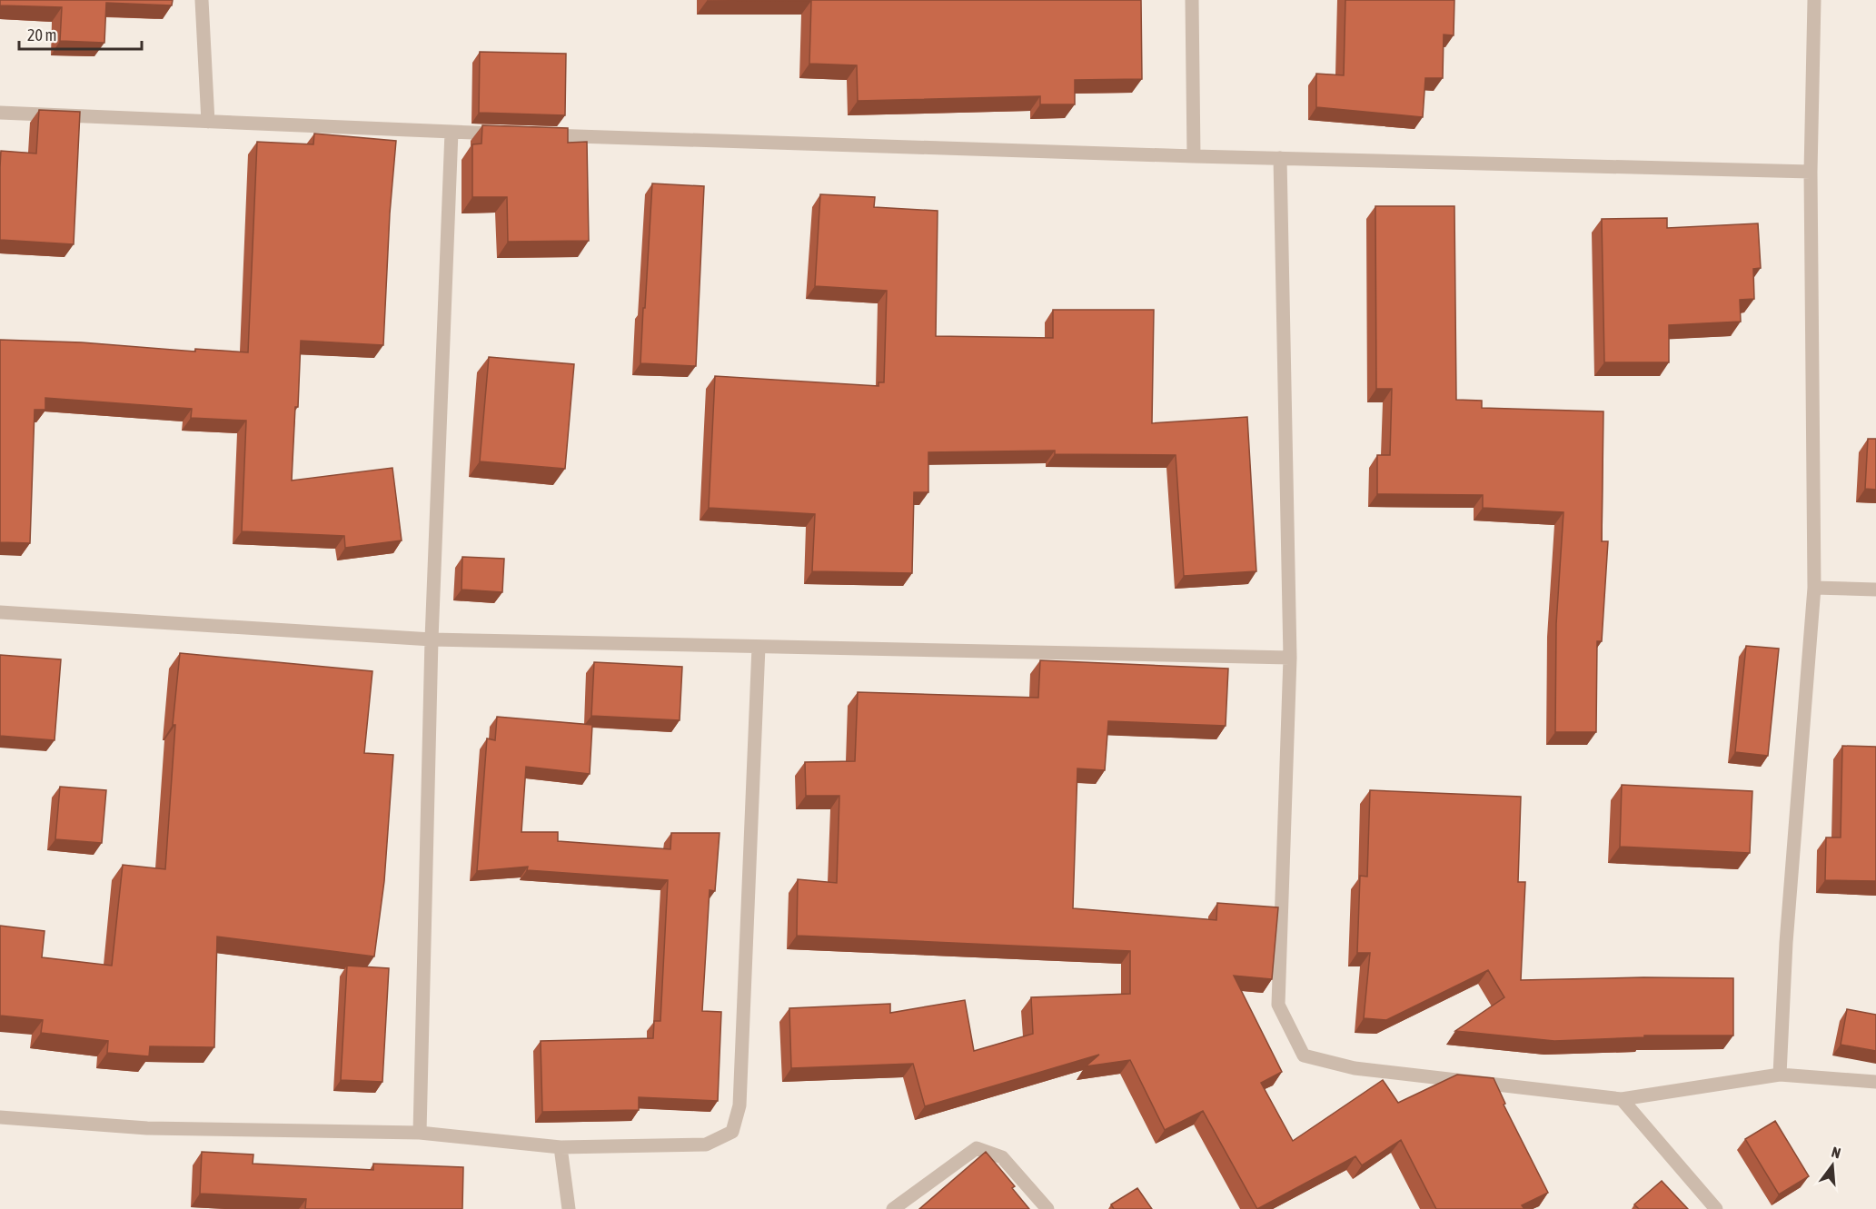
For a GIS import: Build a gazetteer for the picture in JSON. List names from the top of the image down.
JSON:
{
  "scale_bar": "20 m",
  "north": "top"
}
